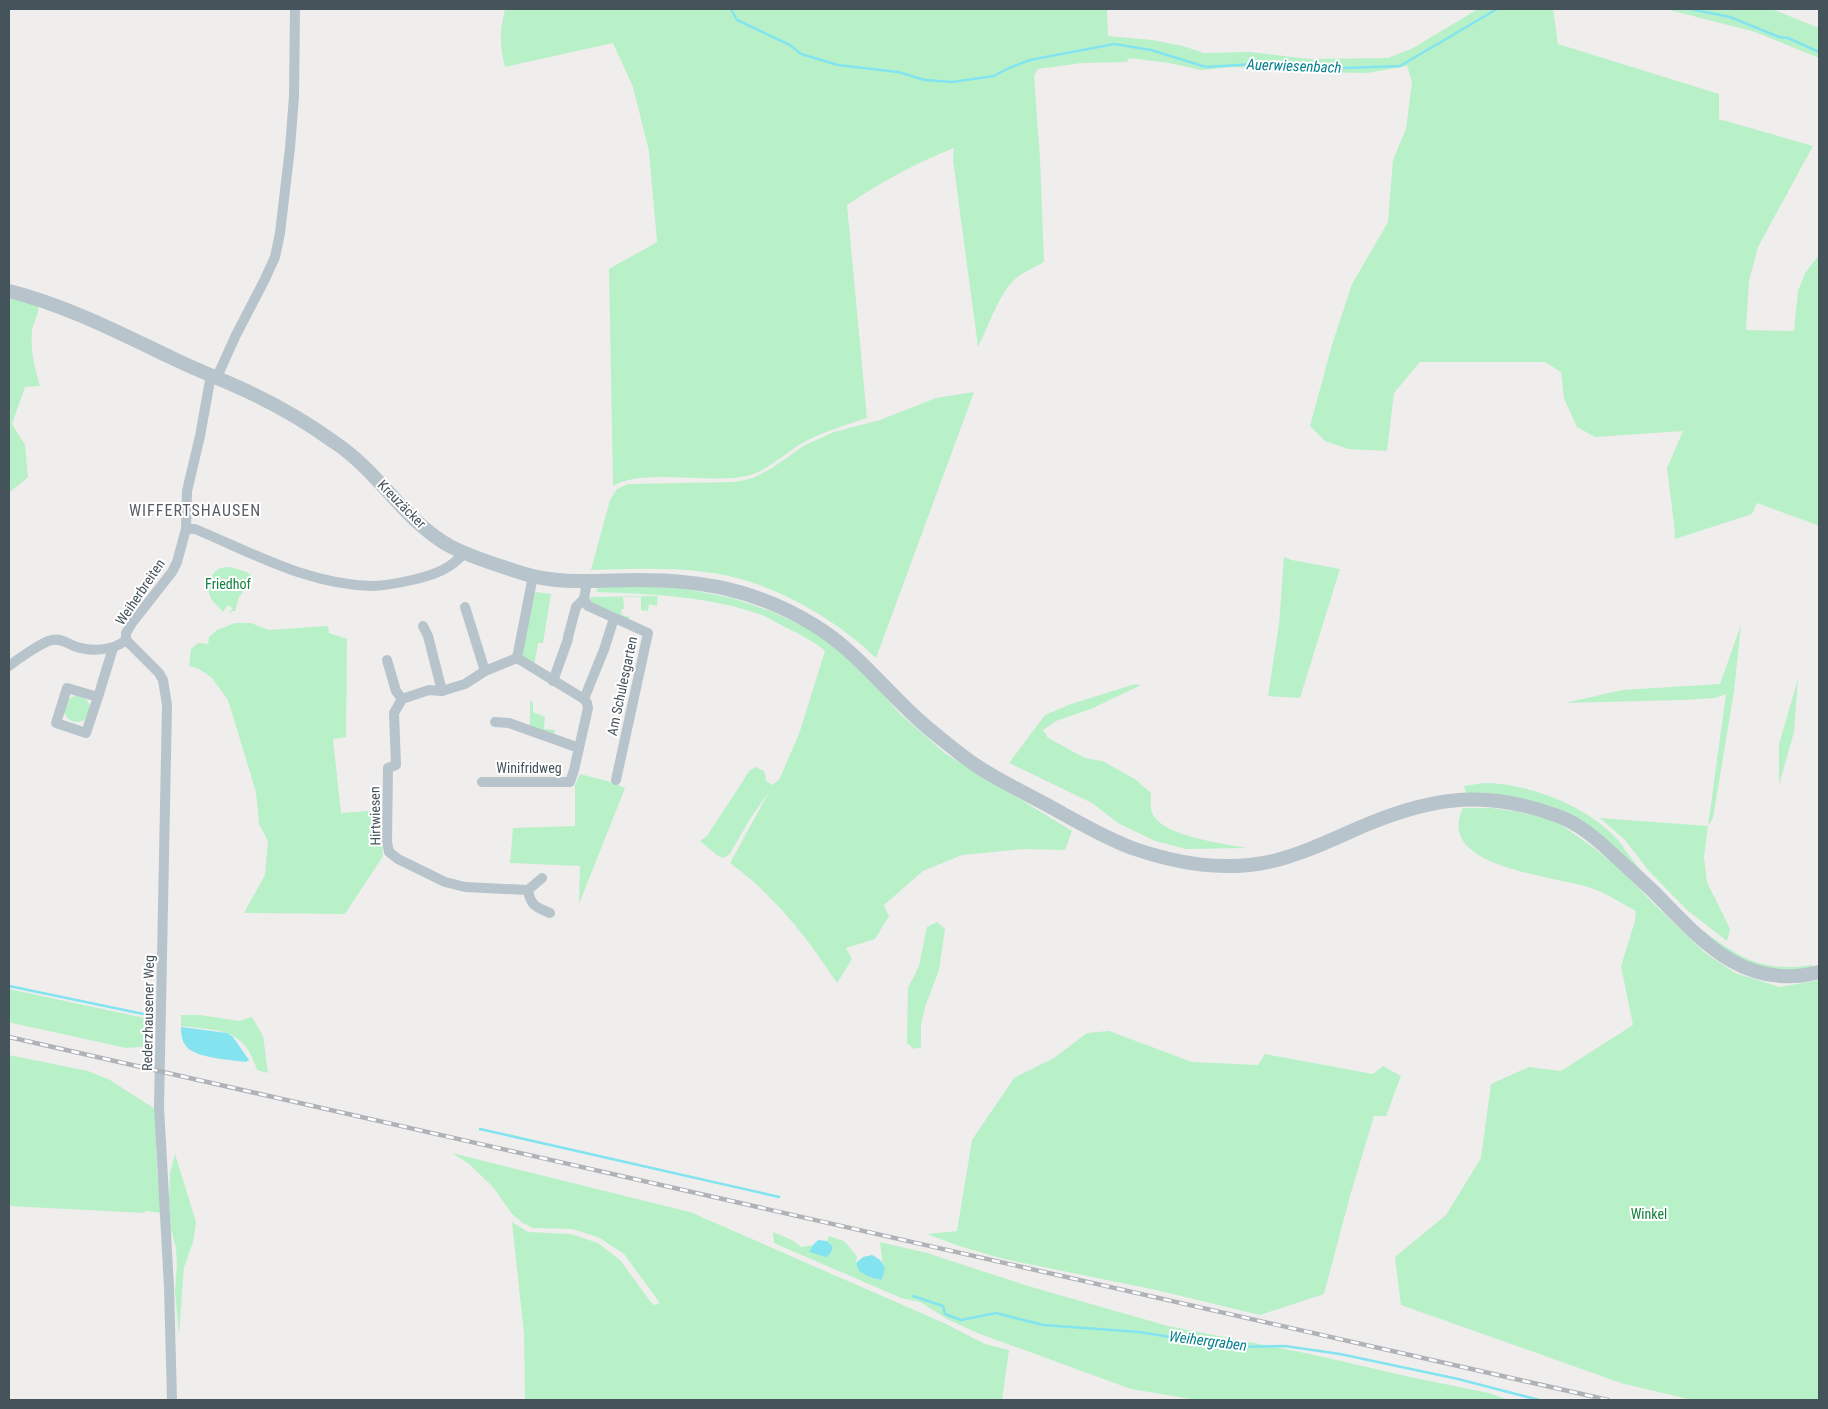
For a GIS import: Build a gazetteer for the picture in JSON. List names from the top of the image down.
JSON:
{
  "streets": {
    "street": [
      "Kreuzäcker",
      "Weiherbreiten",
      "Am Schulesgarten",
      "Winifridweg",
      "Hirtwiesen",
      "Rederzhausener Weg"
    ]
  },
  "crossings": [
    ["Kreuzäcker", "Weiherbreiten"],
    ["Weiherbreiten", "Rederzhausener Weg"],
    ["Am Schulesgarten", "Winifridweg"]
  ],
  "districts": ["WIFFERTSHAUSEN"],
  "water": ["Auerwiesenbach", "Weihergraben"],
  "parks": ["Friedhof", "Winkel"]
}
